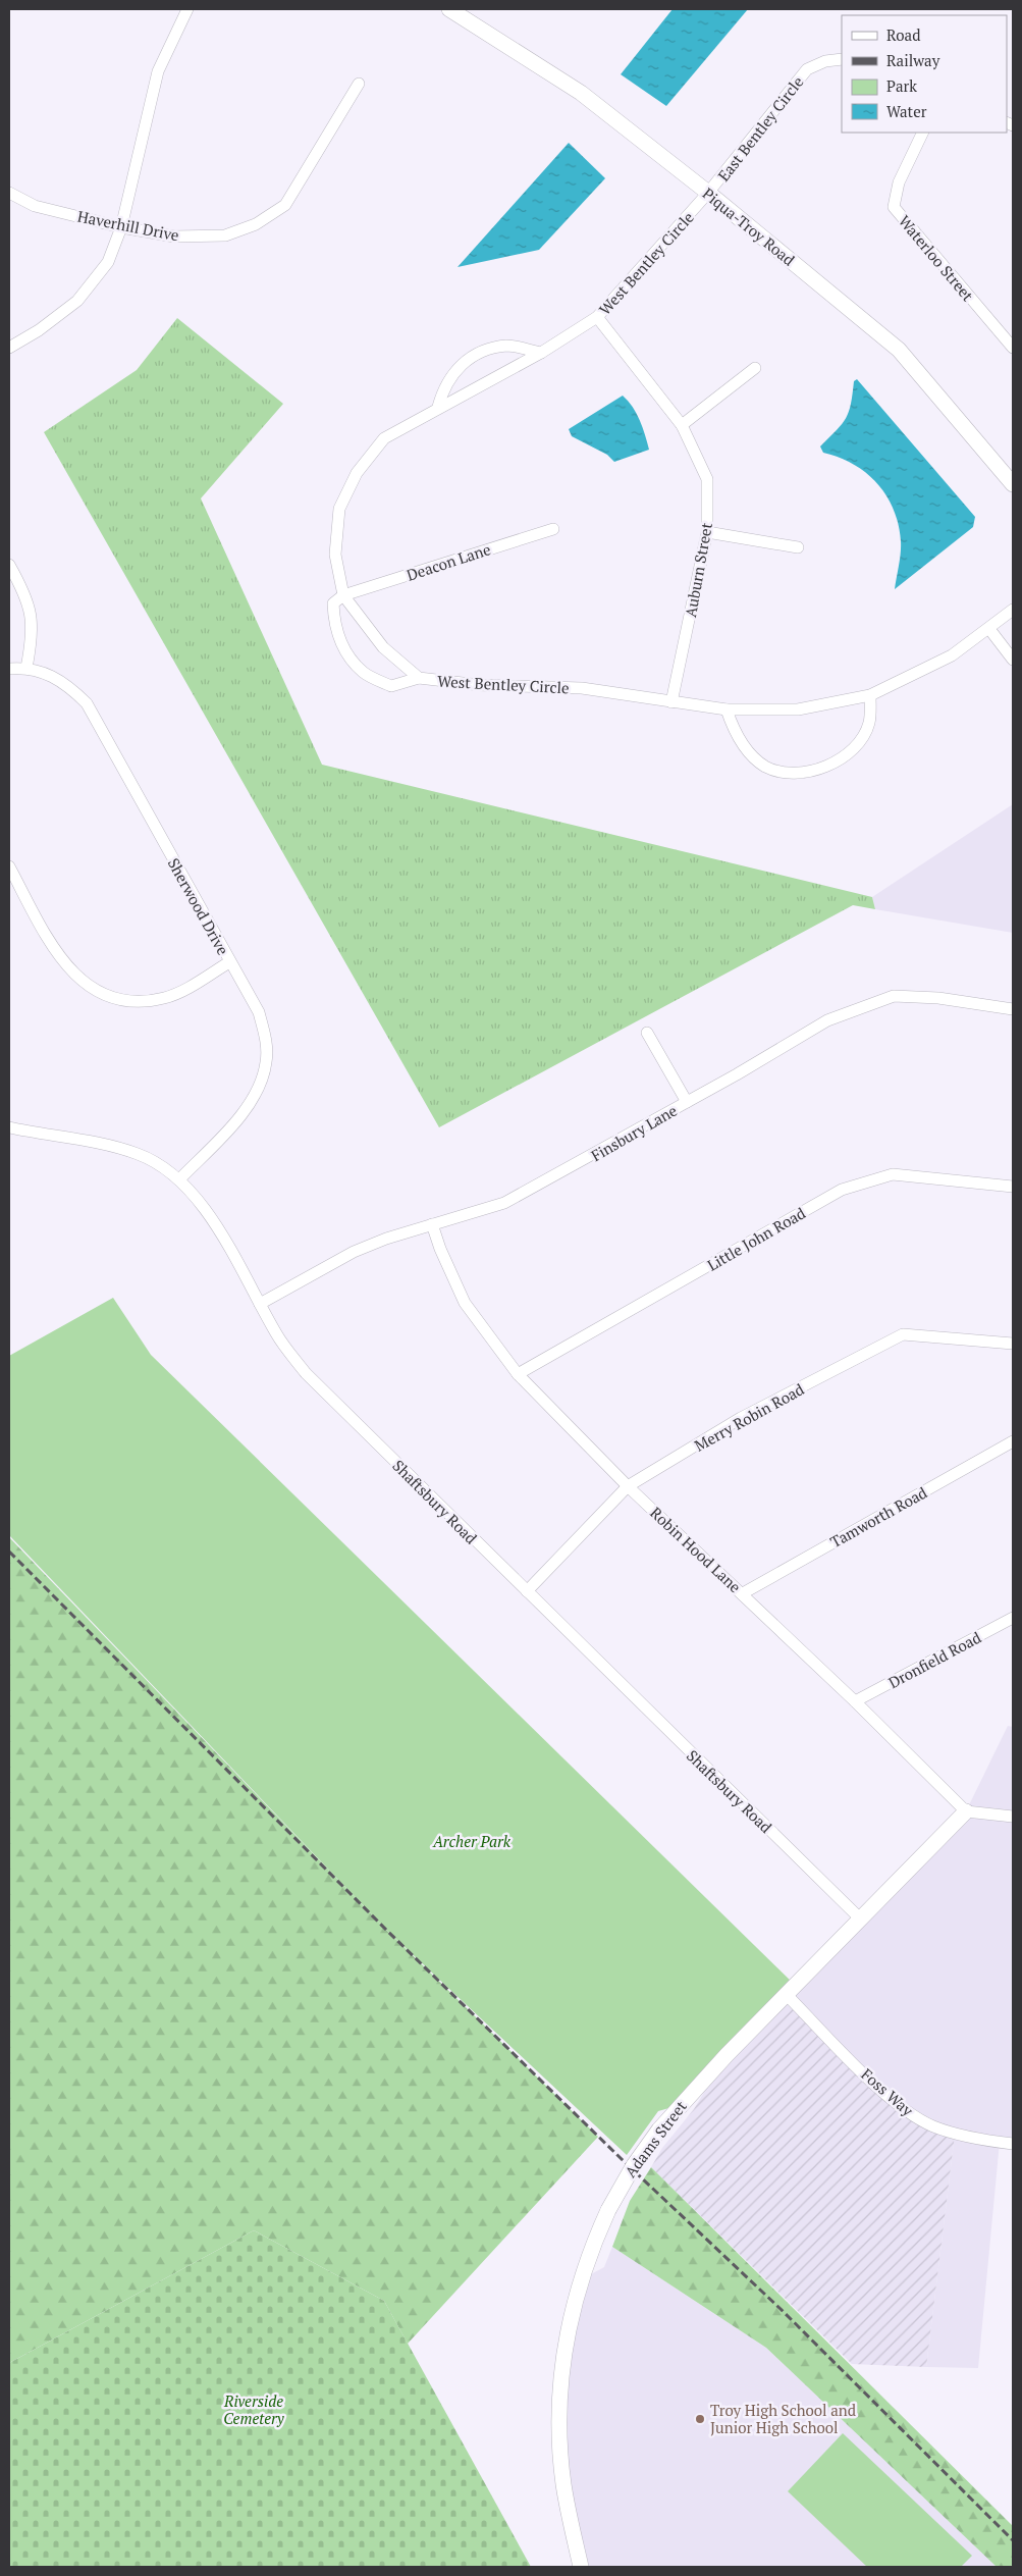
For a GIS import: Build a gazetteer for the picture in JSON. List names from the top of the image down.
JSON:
{
  "streets": {
    "street": [
      "East Bentley Circle",
      "Haverhill Drive",
      "Piqua-Troy Road",
      "Waterloo Street",
      "West Bentley Circle",
      "Deacon Lane",
      "Auburn Street",
      "Sherwood Drive",
      "Finsbury Lane",
      "Little John Road",
      "Merry Robin Road",
      "Shaftsbury Road",
      "Tamworth Road",
      "Robin Hood Lane",
      "Dronfield Road",
      "Foss Way",
      "Adams Street"
    ]
  },
  "crossings": [
    ["East Bentley Circle", "Piqua-Troy Road"],
    ["East Bentley Circle", "West Bentley Circle"],
    ["Piqua-Troy Road", "West Bentley Circle"],
    ["West Bentley Circle", "Deacon Lane"],
    ["West Bentley Circle", "Auburn Street"],
    ["Sherwood Drive", "Shaftsbury Road"],
    ["Finsbury Lane", "Shaftsbury Road"],
    ["Finsbury Lane", "Robin Hood Lane"],
    ["Little John Road", "Robin Hood Lane"],
    ["Merry Robin Road", "Shaftsbury Road"],
    ["Merry Robin Road", "Robin Hood Lane"],
    ["Shaftsbury Road", "Adams Street"],
    ["Tamworth Road", "Robin Hood Lane"],
    ["Robin Hood Lane", "Dronfield Road"],
    ["Robin Hood Lane", "Adams Street"],
    ["Foss Way", "Adams Street"]
  ],
  "parks": ["Archer Park", "Riverside Cemetery"],
  "places": ["Troy High School and Junior High School"],
  "legend": [
    "Road",
    "Railway",
    "Park",
    "Water"
  ]
}
